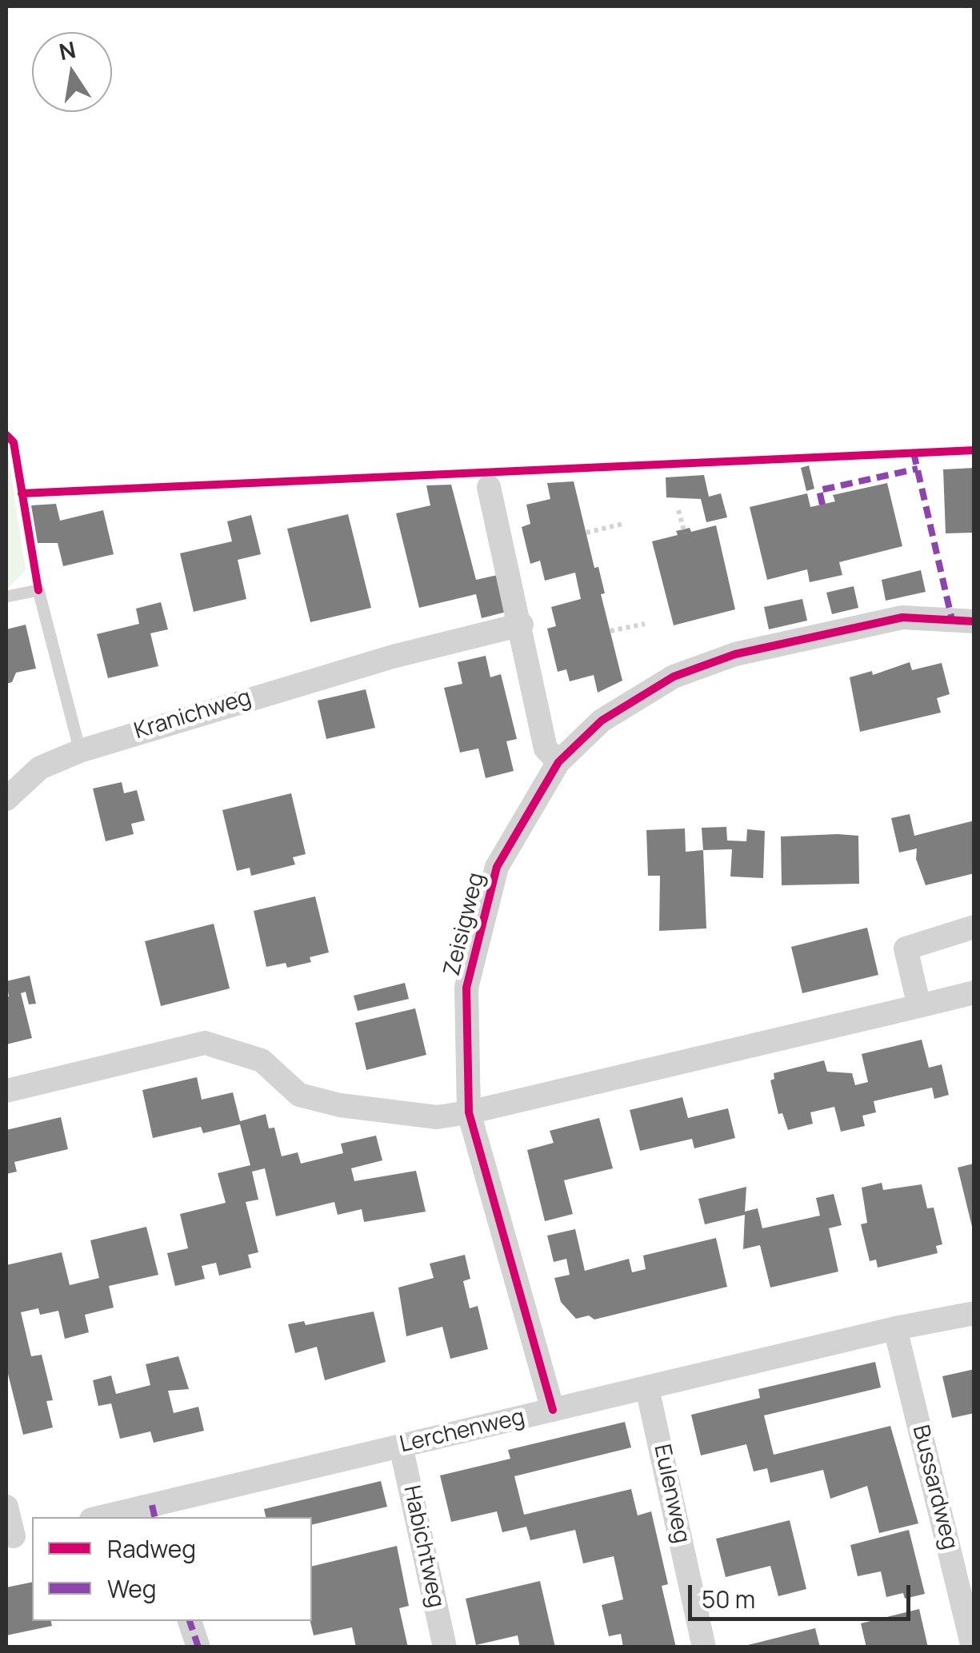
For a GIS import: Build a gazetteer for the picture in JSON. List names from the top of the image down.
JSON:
{
  "streets": {
    "street": [
      "Kranichweg",
      "Zeisigweg",
      "Lerchenweg",
      "Bussardweg",
      "Eulenweg",
      "Habichtweg"
    ]
  },
  "crossings": [
    ["Zeisigweg", "Lerchenweg"],
    ["Lerchenweg", "Bussardweg"],
    ["Lerchenweg", "Eulenweg"],
    ["Lerchenweg", "Habichtweg"]
  ],
  "legend": ["Radweg", "Weg"],
  "scale_bar": "50 m",
  "north": "top"
}
